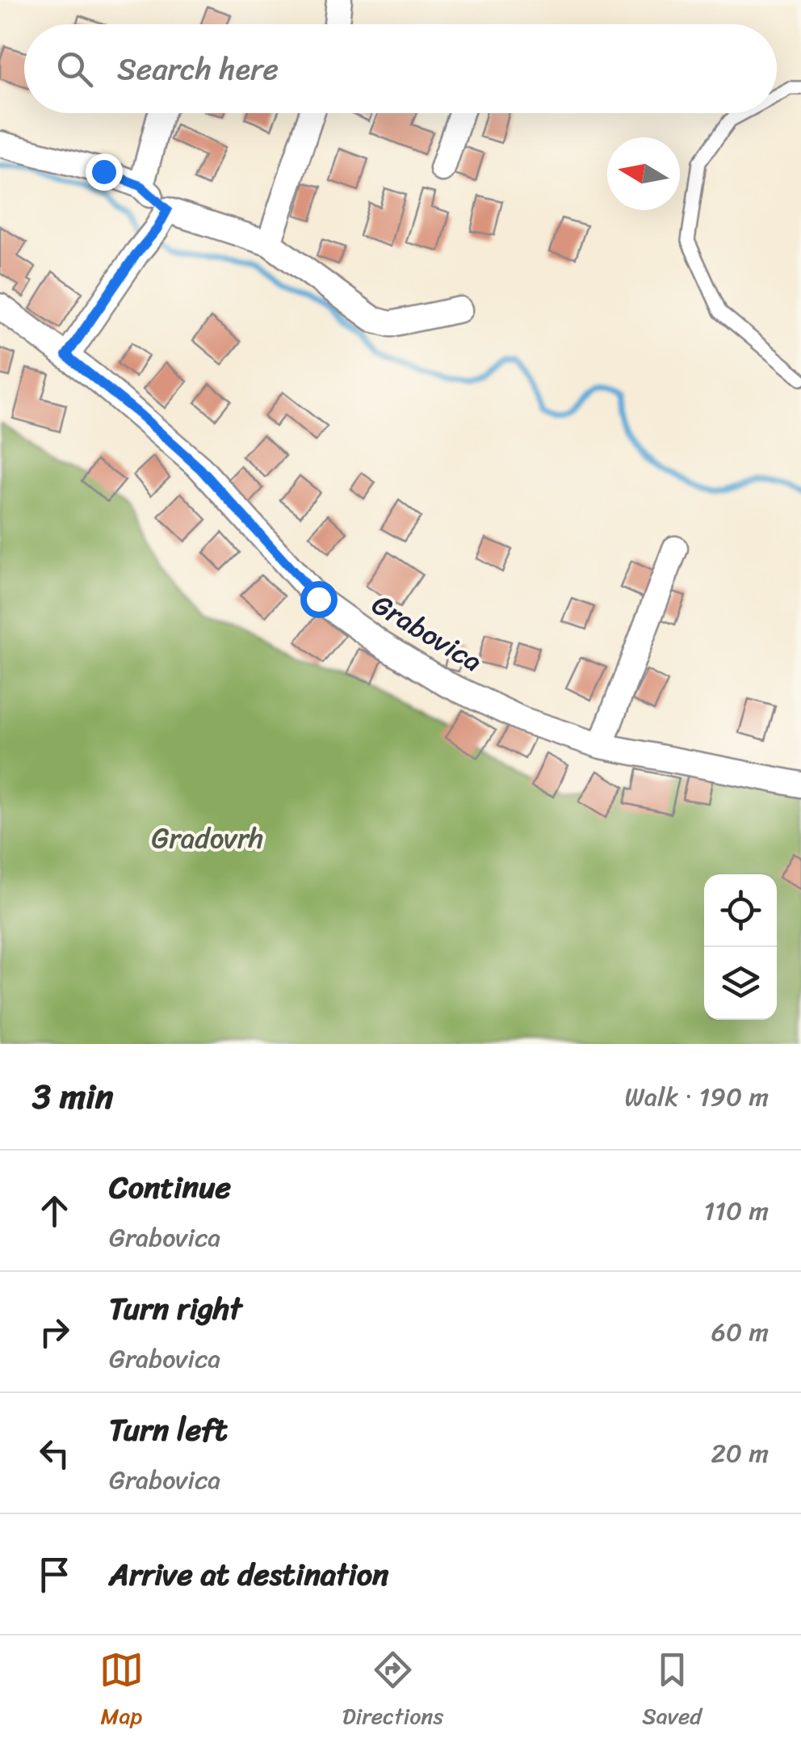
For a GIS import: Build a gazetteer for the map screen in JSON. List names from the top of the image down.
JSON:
{
  "streets": {
    "street": ["Grabovica"]
  },
  "parks": ["Gradovrh"],
  "north": "left",
  "page": {
    "search": "Search here",
    "heading": ["3 min", "Walk · 190 m"],
    "list": [
      ["Continue", "Grabovica", "110 m"],
      ["Turn right", "Grabovica", "60 m"],
      ["Turn left", "Grabovica", "20 m"],
      "Arrive at destination"
    ],
    "nav": ["Map", "Directions", "Saved"]
  }
}
